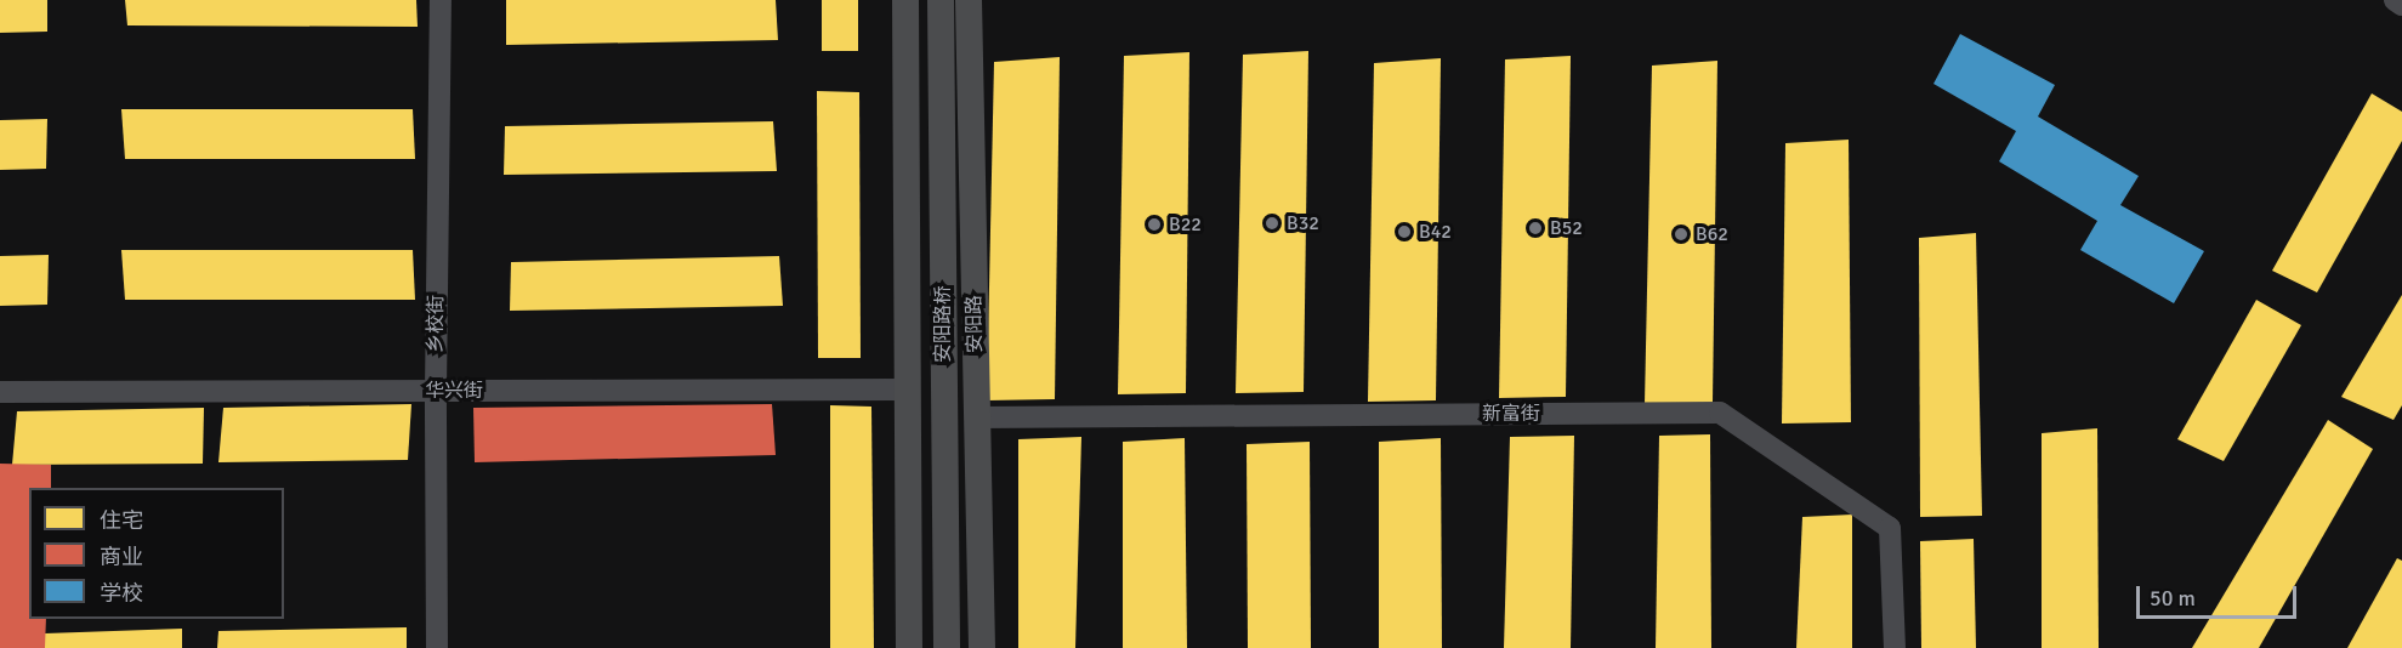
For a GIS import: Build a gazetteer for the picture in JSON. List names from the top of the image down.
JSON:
{
  "streets": {
    "main road": ["安阳路桥", "安阳路"],
    "street": ["乡校街", "华兴街", "新富街"]
  },
  "crossings": [
    ["乡校街", "华兴街"],
    ["安阳路", "新富街"]
  ],
  "places": [
    "B32",
    "B22",
    "B52",
    "B42",
    "B62"
  ],
  "legend": ["住宅", "商业", "学校"],
  "scale_bar": "50 m"
}
